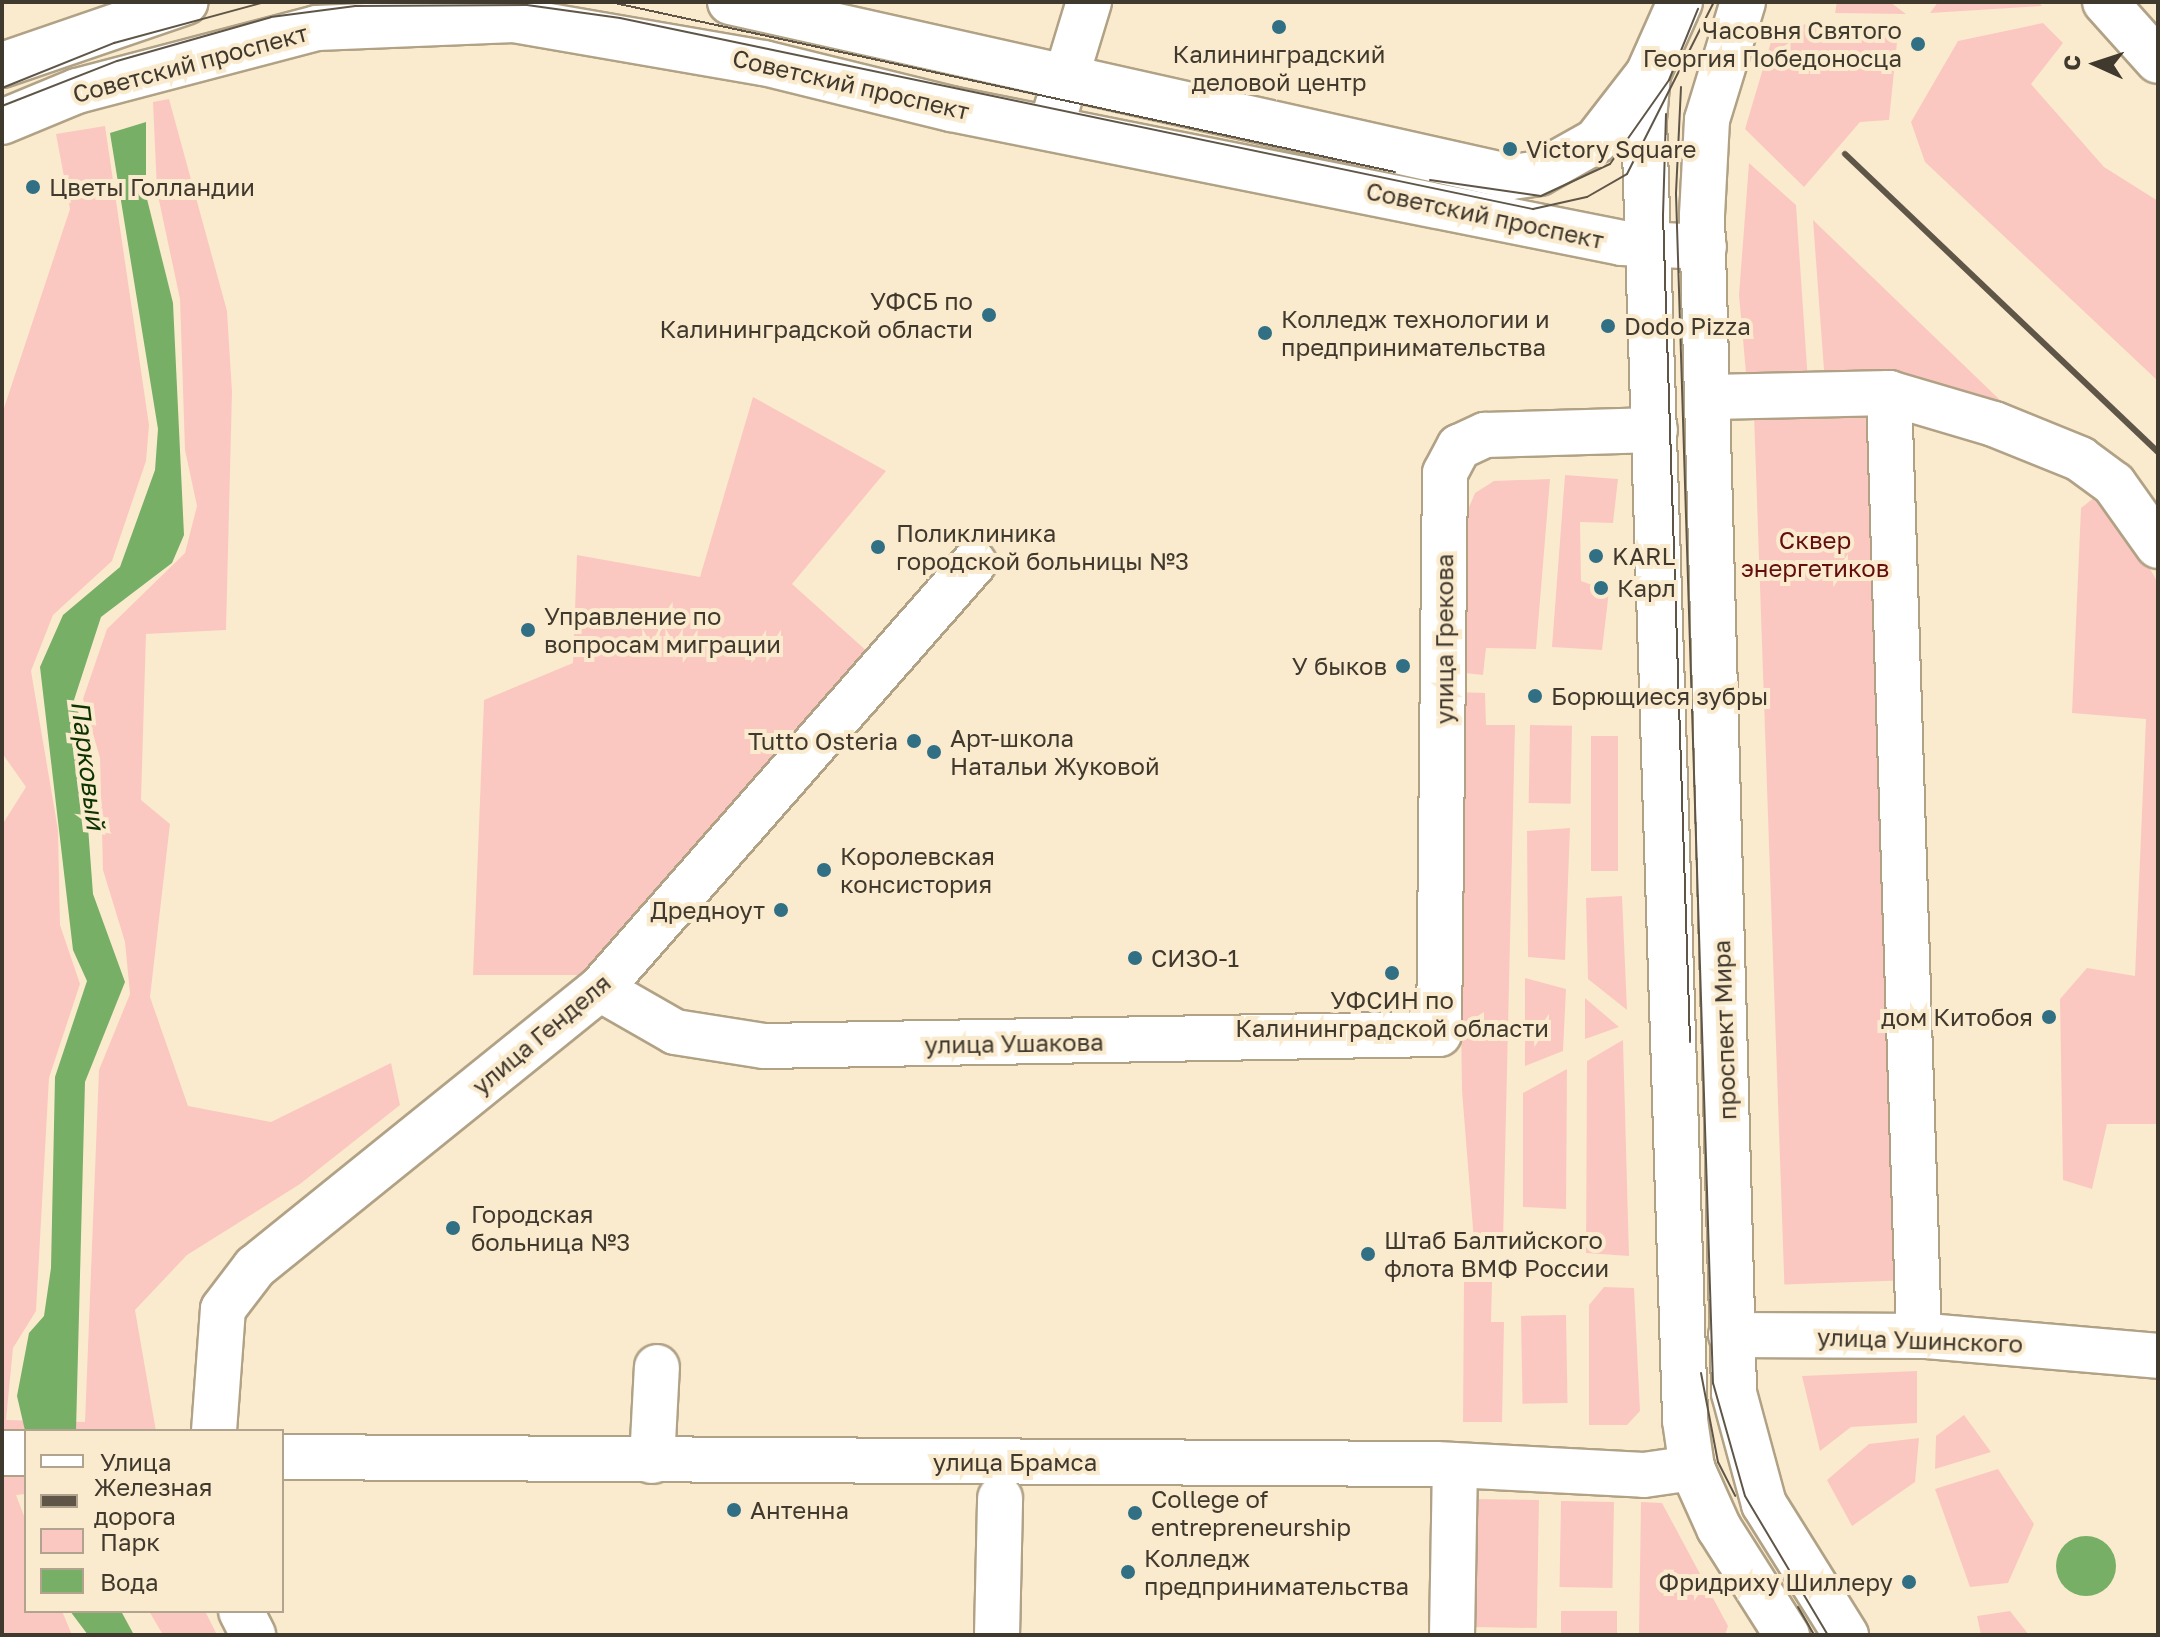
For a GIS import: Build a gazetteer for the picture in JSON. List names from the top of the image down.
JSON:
{
  "streets": {
    "main road": [
      "Советский проспект",
      "улица Грекова",
      "проспект Мира",
      "улица Генделя",
      "улица Ушакова",
      "улица Ушинского",
      "улица Брамса"
    ]
  },
  "crossings": [
    ["Советский проспект", "проспект Мира"],
    ["улица Грекова", "улица Ушакова"],
    ["проспект Мира", "улица Ушинского"],
    ["проспект Мира", "улица Брамса"],
    ["улица Генделя", "улица Ушакова"]
  ],
  "water": ["Парковый"],
  "parks": ["Сквер энергетиков"],
  "places": [
    "Калининградский деловой центр",
    "Часовня Святого Георгия Победоносца",
    "Victory Square",
    "Цветы Голландии",
    "УФСБ по Калининградской области",
    "Dodo Pizza",
    "Колледж технологии и предпринимательства",
    "Поликлиника городской больницы №3",
    "KARL",
    "Карл",
    "Управление по вопросам миграции",
    "У быков",
    "Борющиеся зубры",
    "Tutto Osteria",
    "Арт-школа Натальи Жуковой",
    "Королевская консистория",
    "Дредноут",
    "СИЗО-1",
    "УФСИН по Калининградской области",
    "дом Китобоя",
    "Городская больница №3",
    "Штаб Балтийского флота ВМФ России",
    "Антенна",
    "College of entrepreneurship",
    "Колледж предпринимательства",
    "Фридриху Шиллеру"
  ],
  "legend": [
    "Улица",
    "Железная дорога",
    "Парк",
    "Вода"
  ],
  "north": "left"
}
